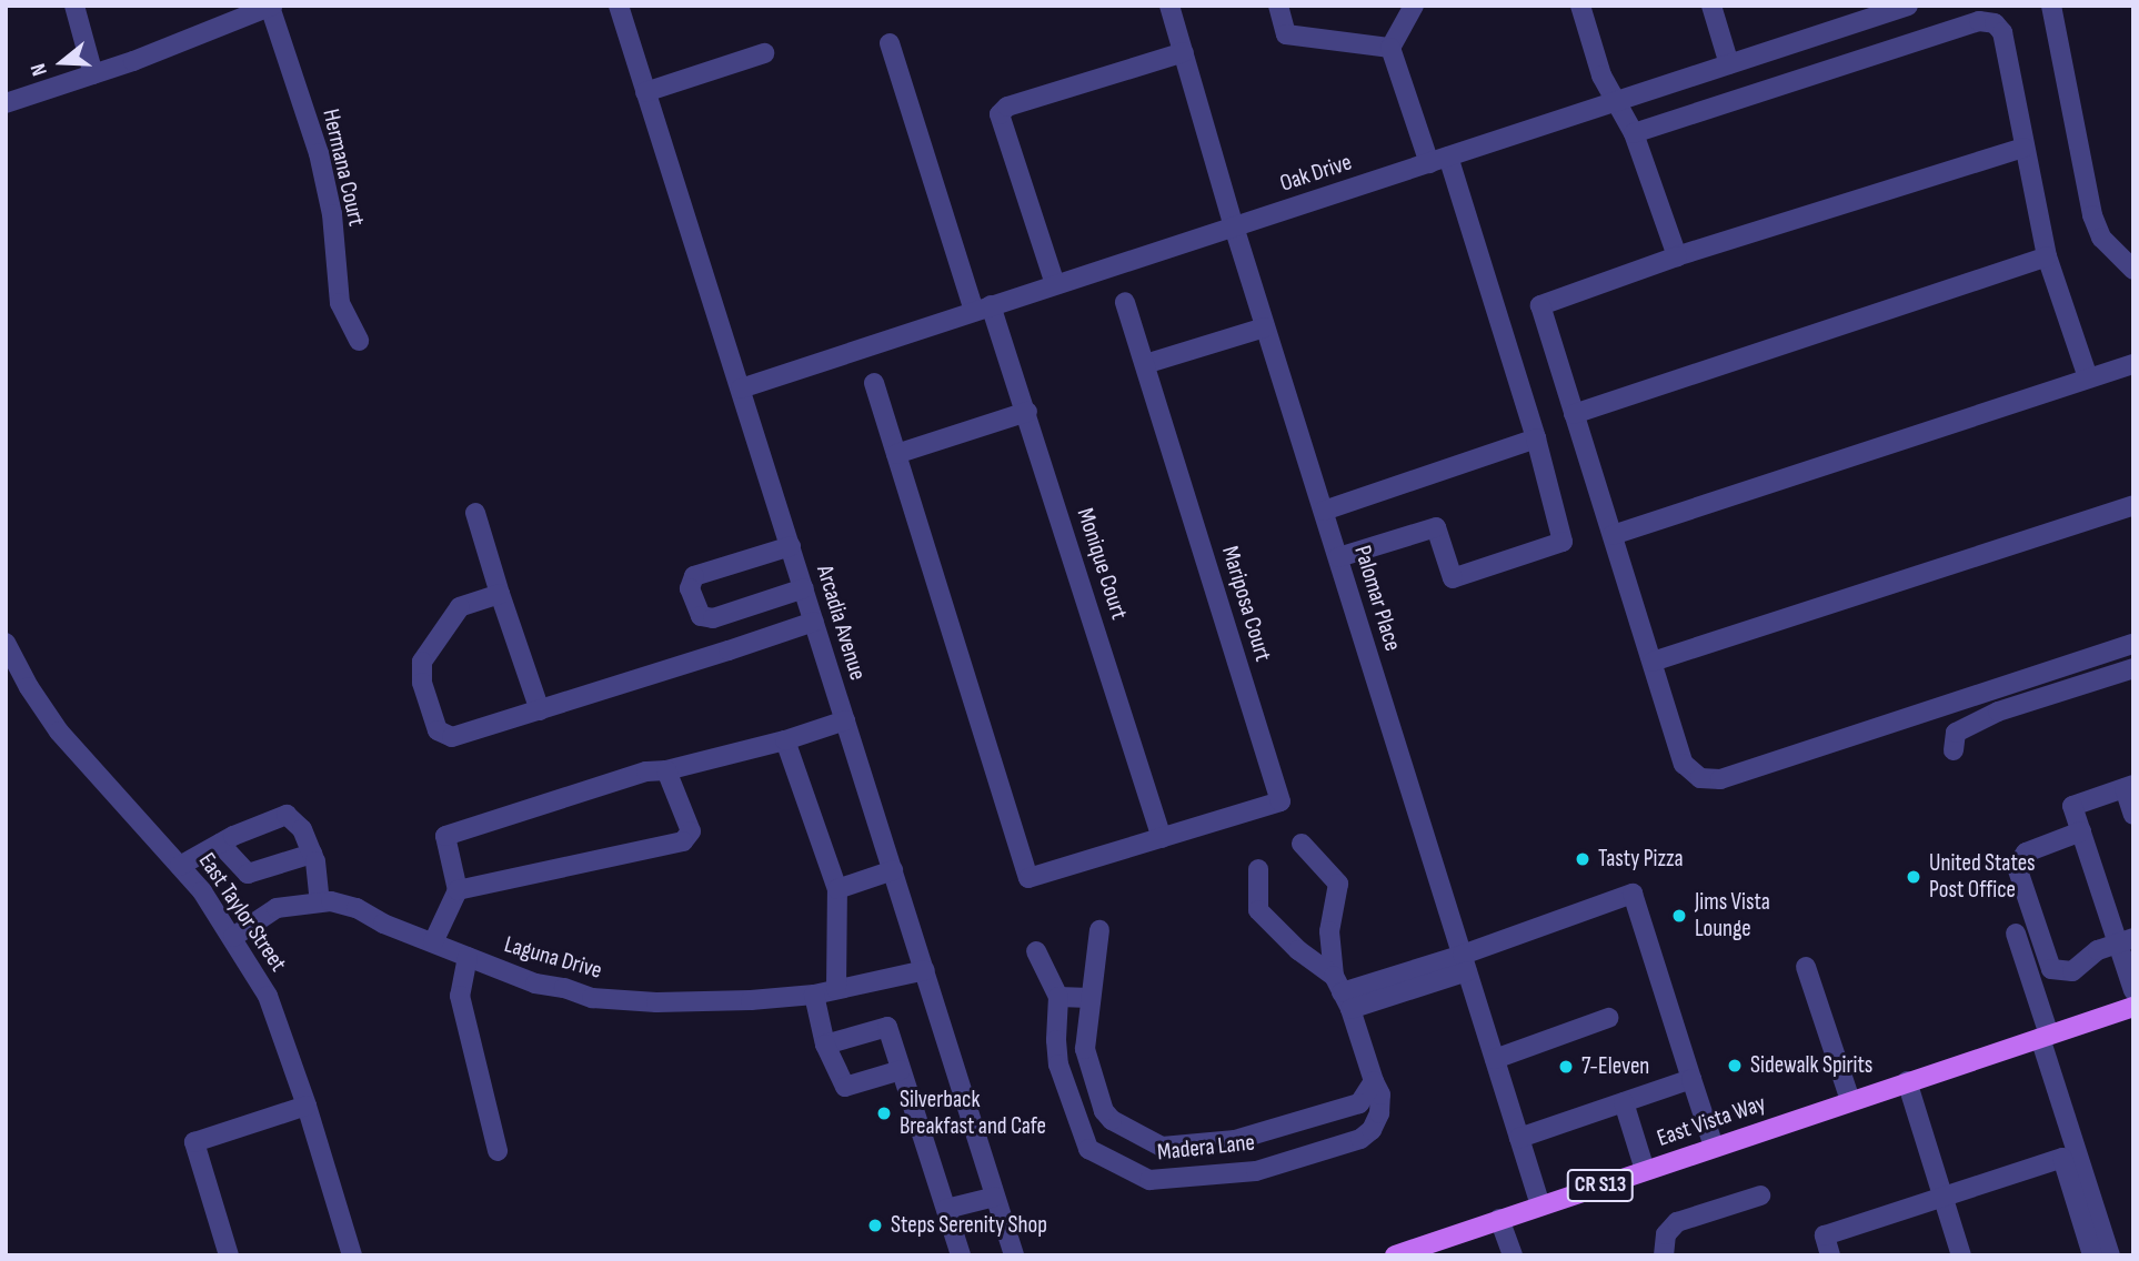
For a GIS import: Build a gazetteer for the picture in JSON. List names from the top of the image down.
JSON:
{
  "streets": {
    "main road": ["East Vista Way", "CR S13"],
    "street": [
      "Hermana Court",
      "Oak Drive",
      "Monique Court",
      "Palomar Place",
      "Mariposa Court",
      "Arcadia Avenue",
      "East Taylor Street",
      "Laguna Drive",
      "Madera Lane"
    ]
  },
  "crossings": [
    ["Oak Drive", "Monique Court"],
    ["Oak Drive", "Palomar Place"],
    ["Oak Drive", "Arcadia Avenue"],
    ["Monique Court", "Mariposa Court"],
    ["Palomar Place", "East Vista Way"],
    ["Arcadia Avenue", "Laguna Drive"],
    ["East Taylor Street", "Laguna Drive"]
  ],
  "places": [
    "Tasty Pizza",
    "United States Post Office",
    "Jims Vista Lounge",
    "Sidewalk Spirits",
    "7-Eleven",
    "Silverback Breakfast and Cafe",
    "Steps Serenity Shop"
  ],
  "north": "left"
}
